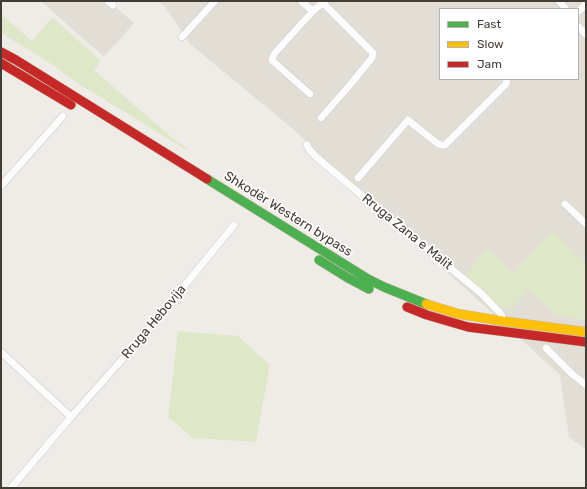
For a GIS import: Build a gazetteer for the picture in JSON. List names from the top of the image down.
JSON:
{
  "streets": {
    "highway": ["Shkodër Western bypass"],
    "street": ["Rruga Zana e Malit", "Rruga Hebovija"]
  },
  "crossings": [
    ["Shkodër Western bypass", "Rruga Zana e Malit"]
  ],
  "legend": ["Fast", "Slow", "Jam"]
}
